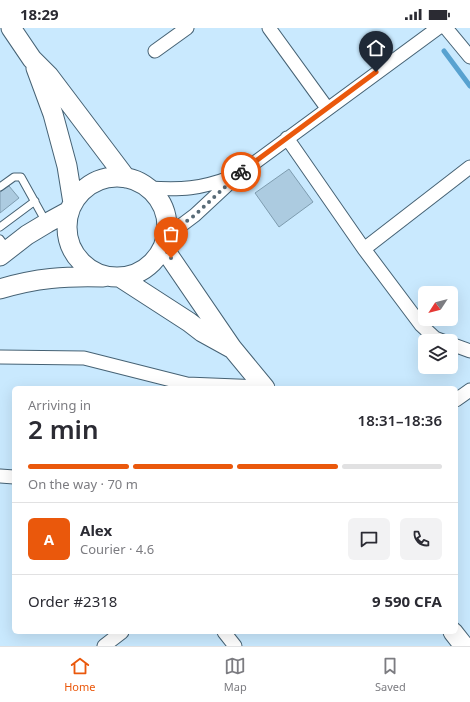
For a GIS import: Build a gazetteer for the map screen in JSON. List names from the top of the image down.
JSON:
{
  "north": "bottom left",
  "page": {
    "status": "18:29",
    "heading": ["2 min", "Arriving in", "18:31–18:36"],
    "panel": [
      "Alex",
      "Courier · 4.6",
      "Order #2318",
      "9 590 CFA"
    ],
    "bar": "On the way · 70 m",
    "round": "A",
    "tabs": ["Home", "Map", "Saved"]
  }
}
